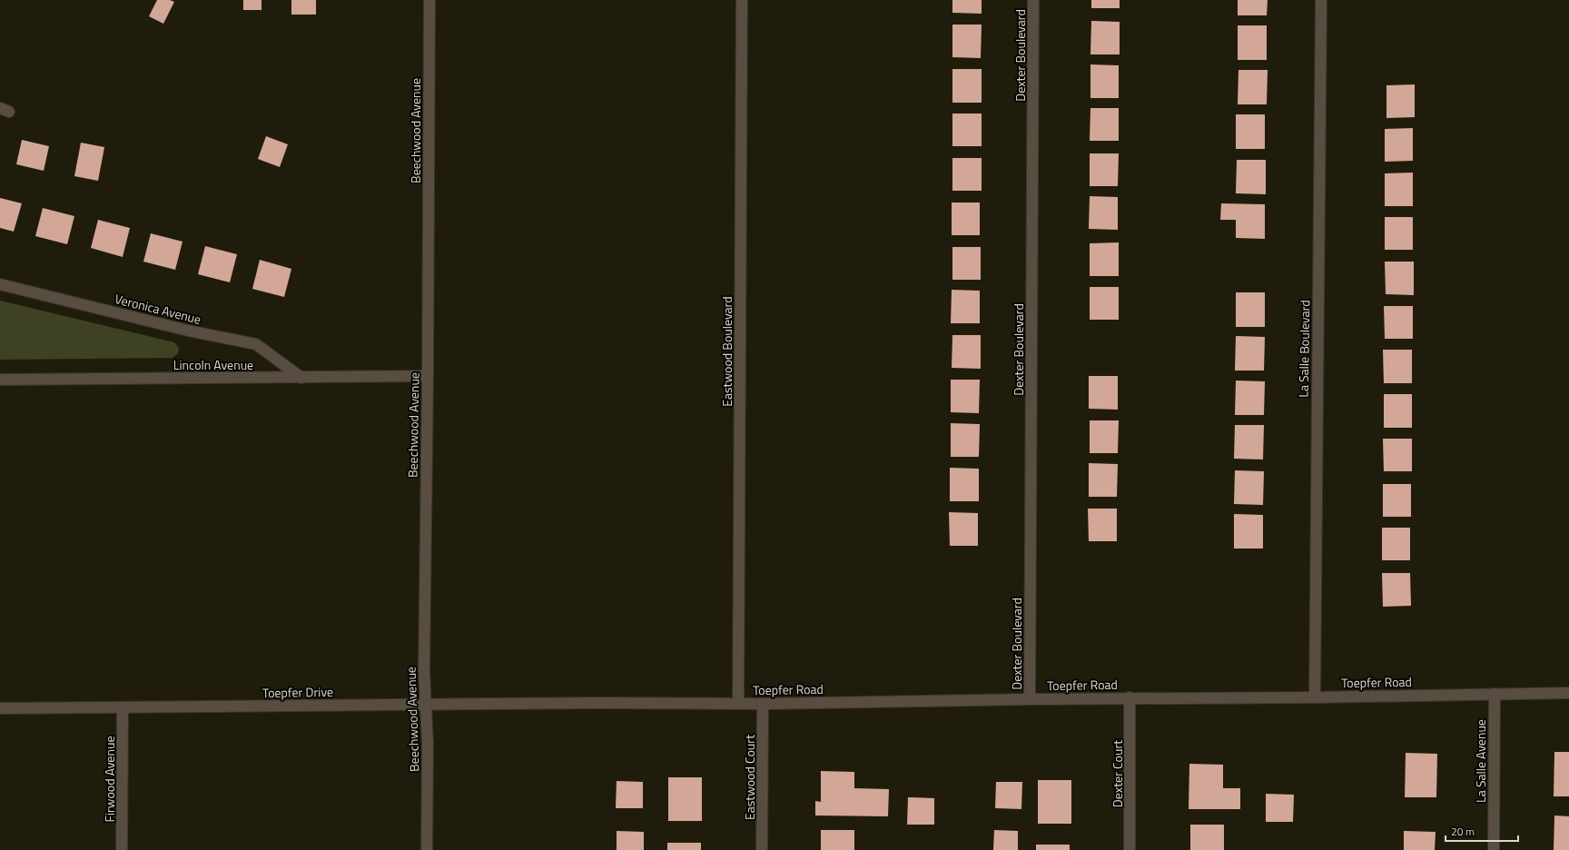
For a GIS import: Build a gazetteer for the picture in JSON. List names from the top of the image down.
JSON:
{
  "streets": {
    "street": [
      "Dexter Boulevard",
      "Beechwood Avenue",
      "Veronica Avenue",
      "La Salle Boulevard",
      "Eastwood Boulevard",
      "Lincoln Avenue",
      "Toepfer Road",
      "Toepfer Drive",
      "La Salle Avenue",
      "Dexter Court",
      "Eastwood Court",
      "Firwood Avenue"
    ]
  },
  "crossings": [
    ["Dexter Boulevard", "Toepfer Road"],
    ["Beechwood Avenue", "Lincoln Avenue"],
    ["Beechwood Avenue", "Toepfer Drive"],
    ["Veronica Avenue", "Lincoln Avenue"],
    ["La Salle Boulevard", "Toepfer Road"],
    ["Eastwood Boulevard", "Toepfer Road"],
    ["Toepfer Road", "Toepfer Drive"],
    ["Toepfer Road", "La Salle Avenue"],
    ["Toepfer Road", "Dexter Court"],
    ["Toepfer Road", "Eastwood Court"],
    ["Toepfer Drive", "Firwood Avenue"]
  ],
  "scale_bar": "20 m"
}
